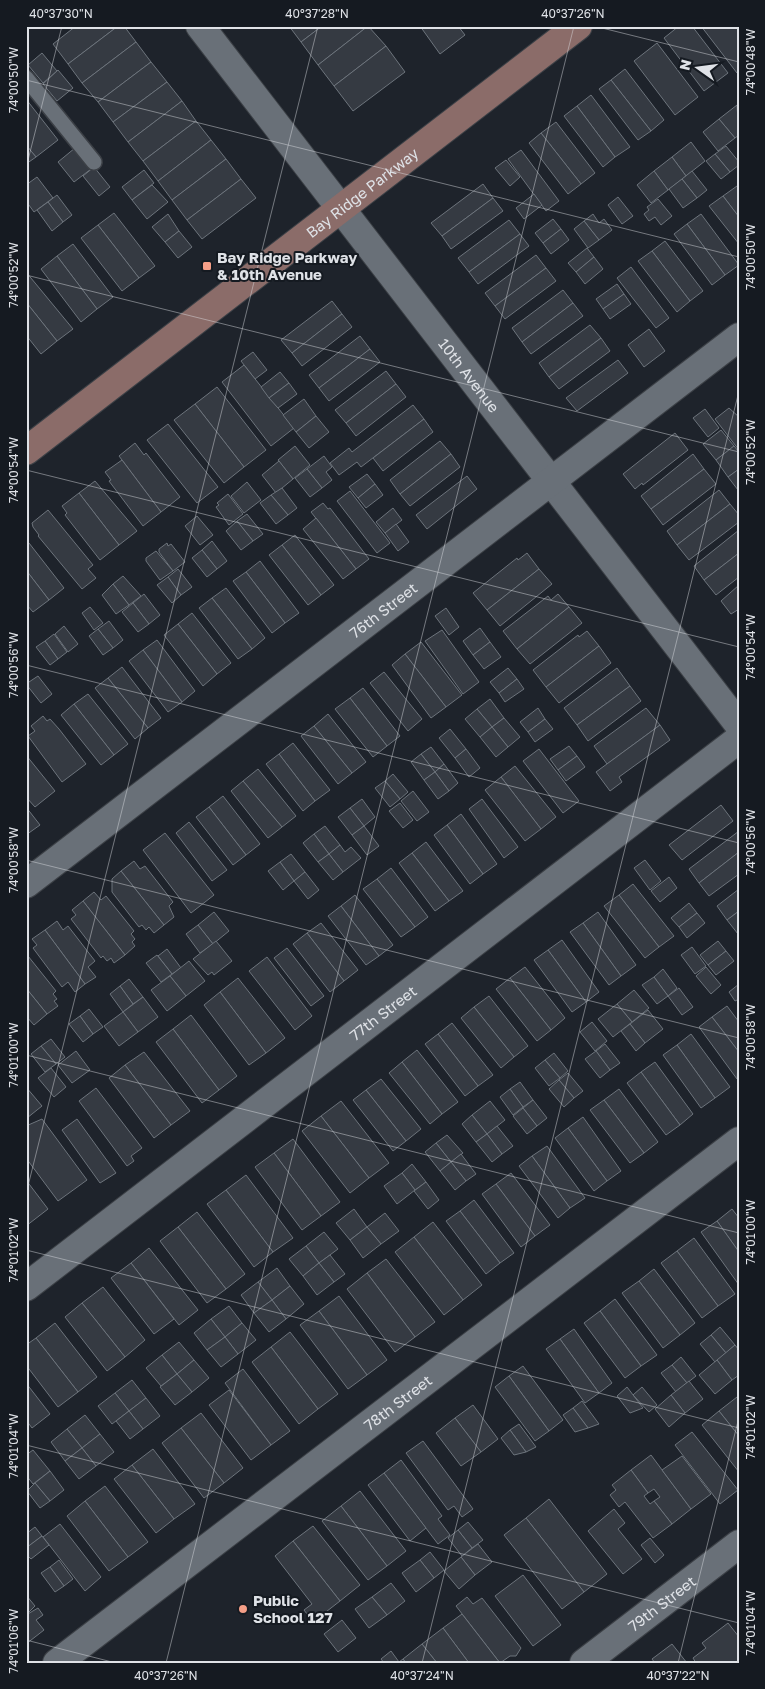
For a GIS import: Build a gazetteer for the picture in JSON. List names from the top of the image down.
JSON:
{
  "streets": {
    "main road": ["Bay Ridge Parkway"],
    "street": [
      "10th Avenue",
      "76th Street",
      "77th Street",
      "78th Street",
      "79th Street"
    ]
  },
  "crossings": [
    ["Bay Ridge Parkway", "10th Avenue"],
    ["10th Avenue", "76th Street"]
  ],
  "places": {
    "transit": ["Bay Ridge Parkway & 10th Avenue"],
    "other": ["Public School 127"]
  },
  "north": "left",
  "coordinates": [
    "40°37'30\"N",
    "40°37'28\"N",
    "40°37'26\"N",
    "74°00'48\"W",
    "74°00'50\"W",
    "74°00'52\"W",
    "74°00'54\"W",
    "74°00'56\"W",
    "74°00'58\"W",
    "74°01'00\"W",
    "74°01'02\"W",
    "74°01'04\"W",
    "74°01'06\"W",
    "40°37'24\"N",
    "40°37'22\"N"
  ]
}
